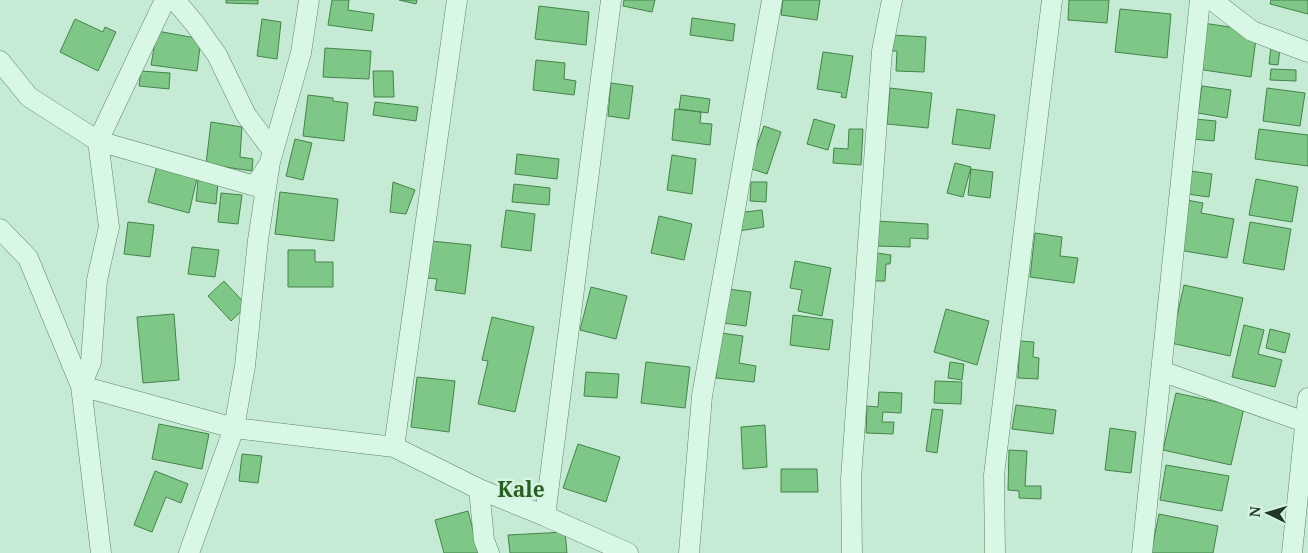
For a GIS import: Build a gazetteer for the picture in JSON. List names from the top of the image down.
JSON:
{
  "districts": ["Kale"],
  "north": "left"
}
